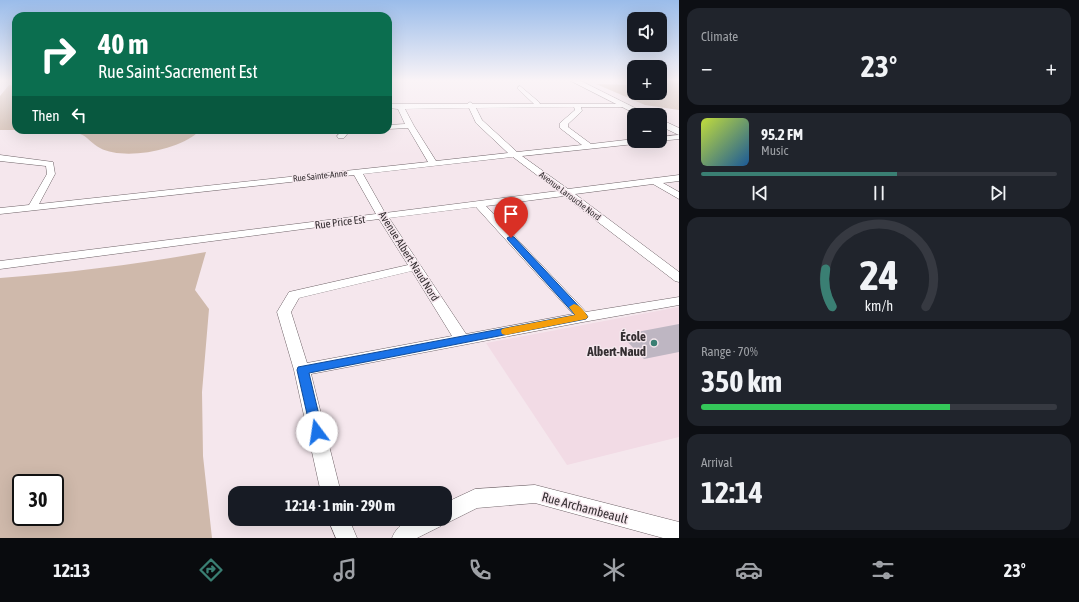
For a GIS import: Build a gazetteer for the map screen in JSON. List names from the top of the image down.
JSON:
{
  "streets": {
    "street": [
      "Rue Sainte-Anne",
      "Avenue Larouche Nord",
      "Rue Price Est",
      "Avenue Albert-Naud Nord",
      "Rue Archambeault"
    ]
  },
  "crossings": [
    ["Rue Sainte-Anne", "Avenue Larouche Nord"],
    ["Rue Sainte-Anne", "Avenue Albert-Naud Nord"],
    ["Avenue Larouche Nord", "Rue Price Est"],
    ["Rue Price Est", "Avenue Albert-Naud Nord"]
  ],
  "places": ["École Albert-Naud"],
  "page": {
    "tile": [
      "Climate",
      ["Range · 70%", "350 km"],
      ["Arrival", "12:14"]
    ],
    "map_buttons": ["+", "−"],
    "turn": ["40 m", "Rue Saint-Sacrement Est"],
    "heat": ["−", "23°", "+"],
    "then": "Then",
    "song": ["95.2 FM", "Music"],
    "limit": "30",
    "trip": "12:14 · 1 min · 290 m",
    "tabs": ["12:13", "23°"],
    "gauge": ["24", "km/h"]
  }
}
